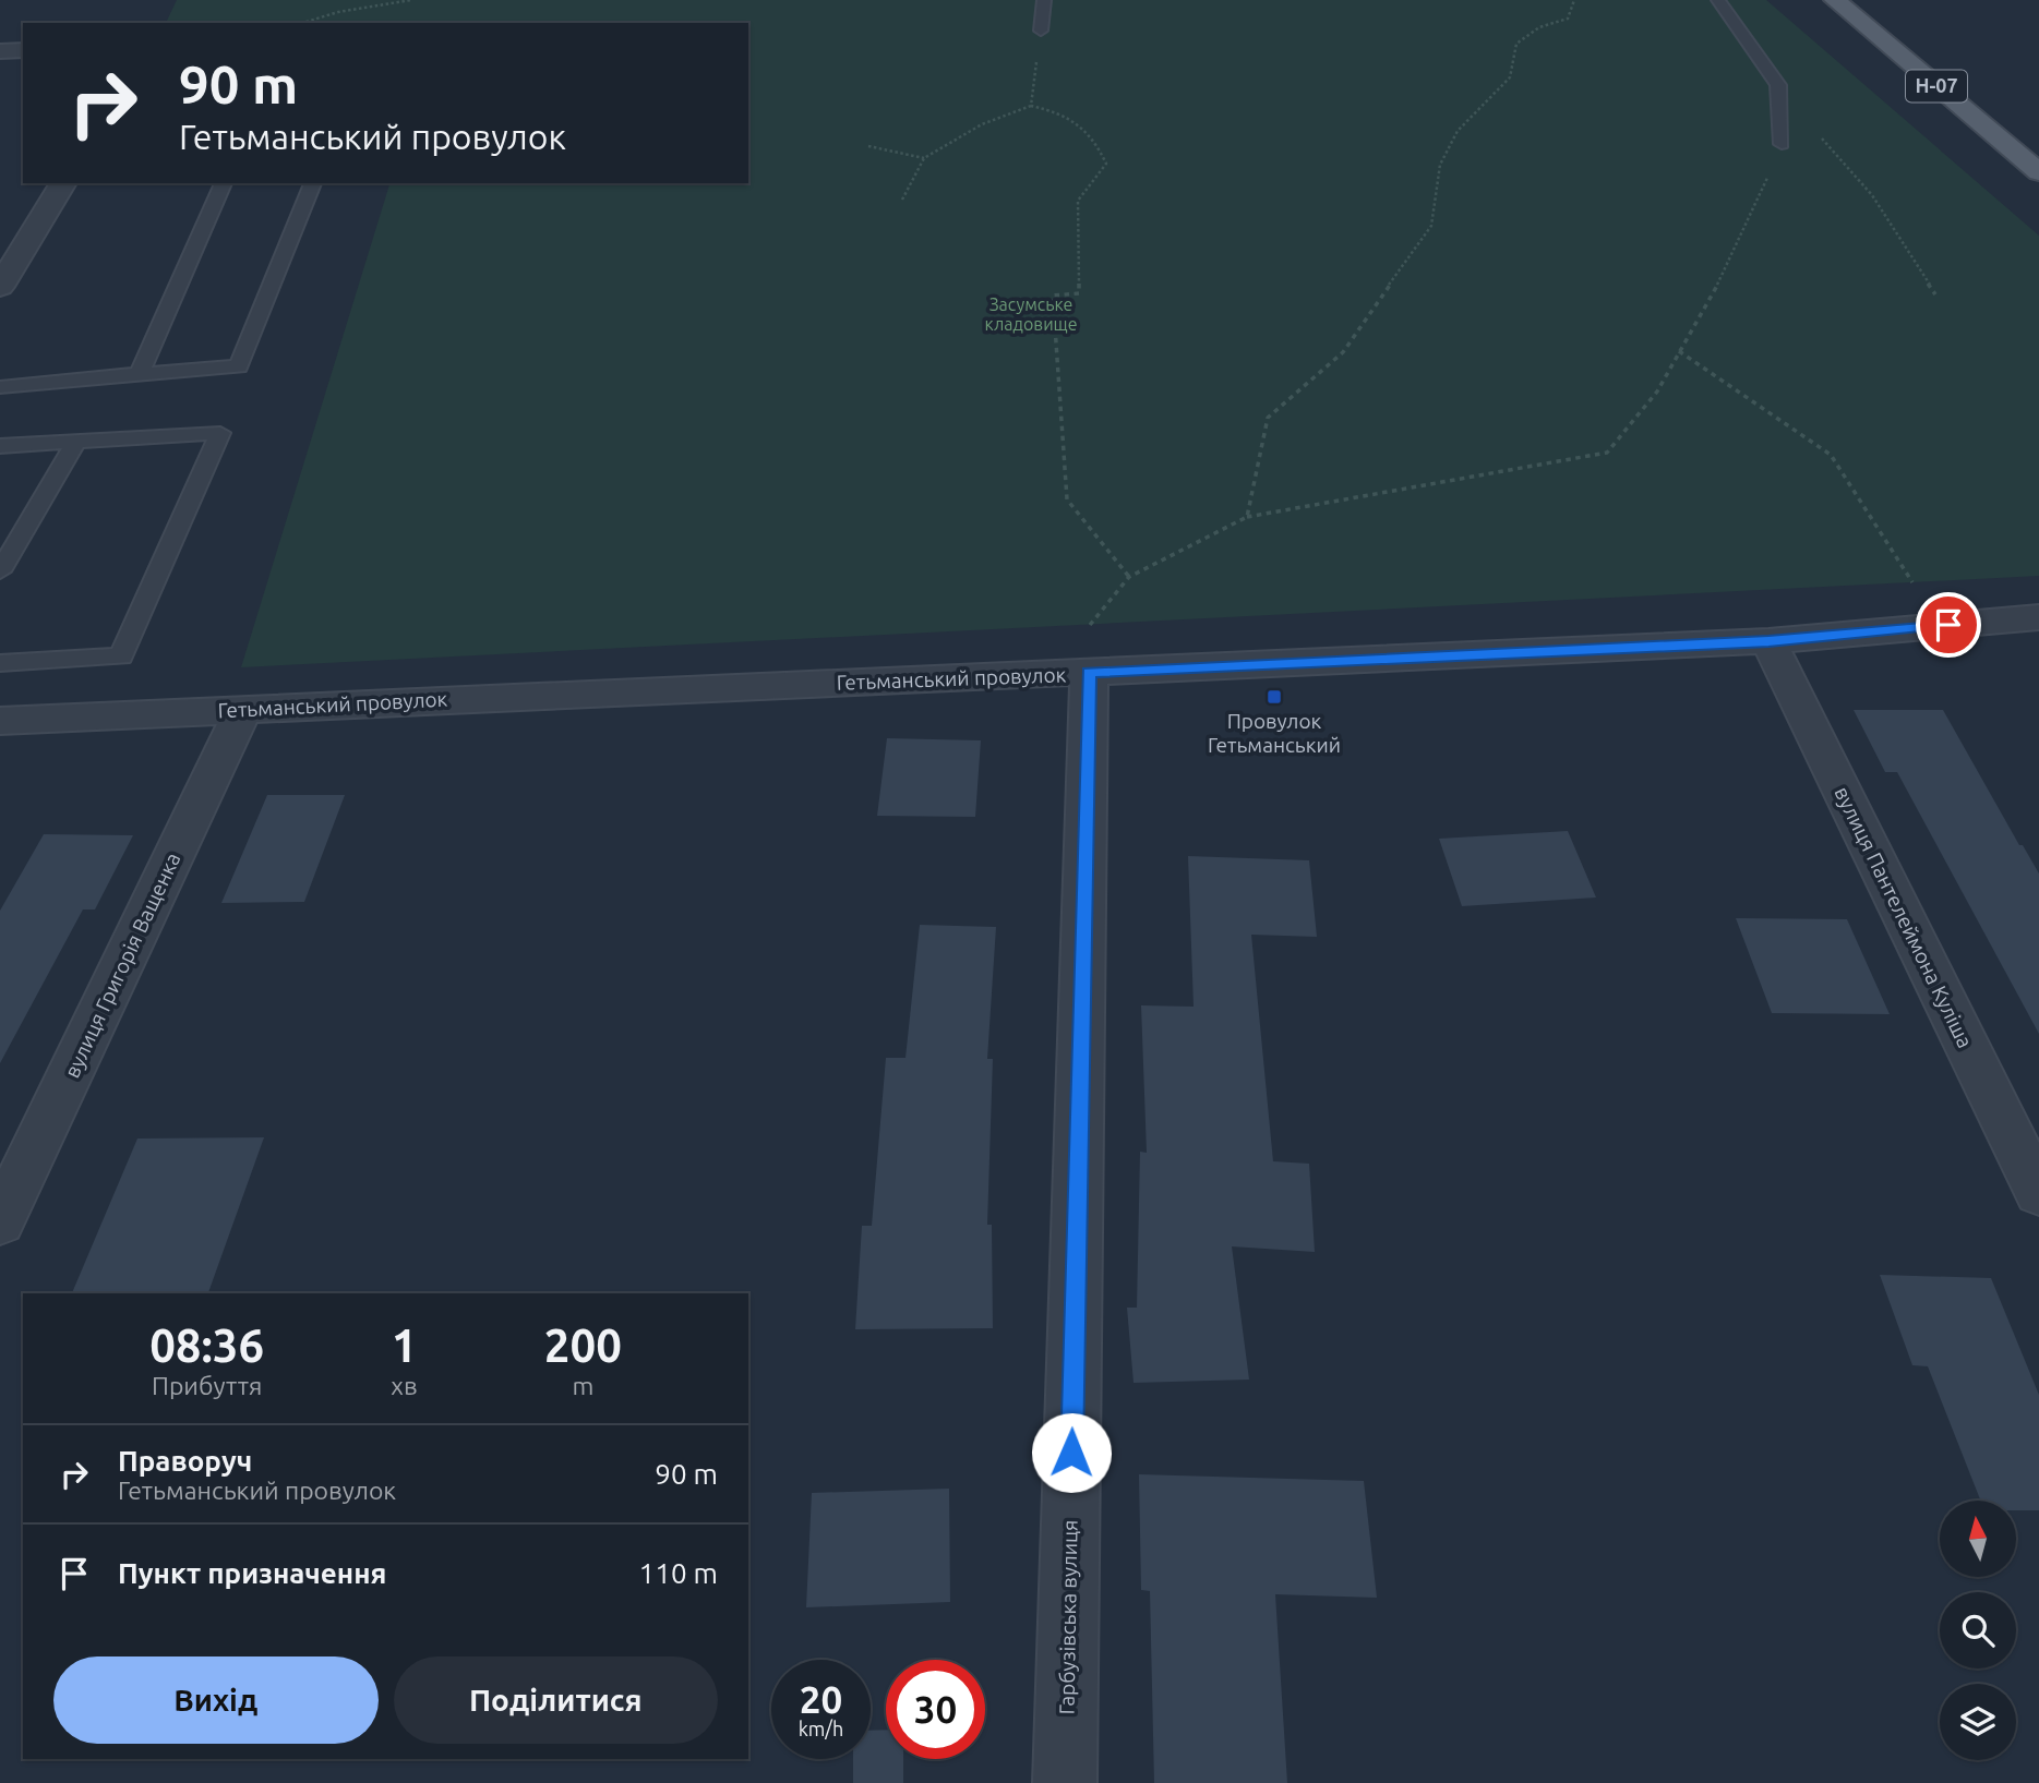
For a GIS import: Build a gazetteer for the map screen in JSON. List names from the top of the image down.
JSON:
{
  "streets": {
    "main road": ["Н-07"],
    "street": [
      "Гетьманський провулок",
      "вулиця Пантелеймона Куліша",
      "вулиця Григорія Ващенка",
      "Гарбузівська вулиця"
    ]
  },
  "crossings": [
    ["Гетьманський провулок", "вулиця Пантелеймона Куліша"],
    ["Гетьманський провулок", "вулиця Григорія Ващенка"],
    ["Гетьманський провулок", "Гарбузівська вулиця"]
  ],
  "parks": ["Засумське кладовище"],
  "places": {
    "transit": ["Провулок Гетьманський"]
  },
  "north": "top",
  "page": {
    "turn": ["90 m", "Гетьманський провулок"],
    "eta": [
      "08:36",
      "Прибуття",
      "1",
      "хв",
      "200",
      "m"
    ],
    "list": [
      {
        "name": "Праворуч",
        "note": "Гетьманський провулок",
        "value": "90 m"
      },
      {
        "name": "Пункт призначення",
        "value": "110 m"
      }
    ],
    "buttons": ["Вихід", "Поділитися"],
    "speed": "20 km/h",
    "limit": "30"
  }
}
